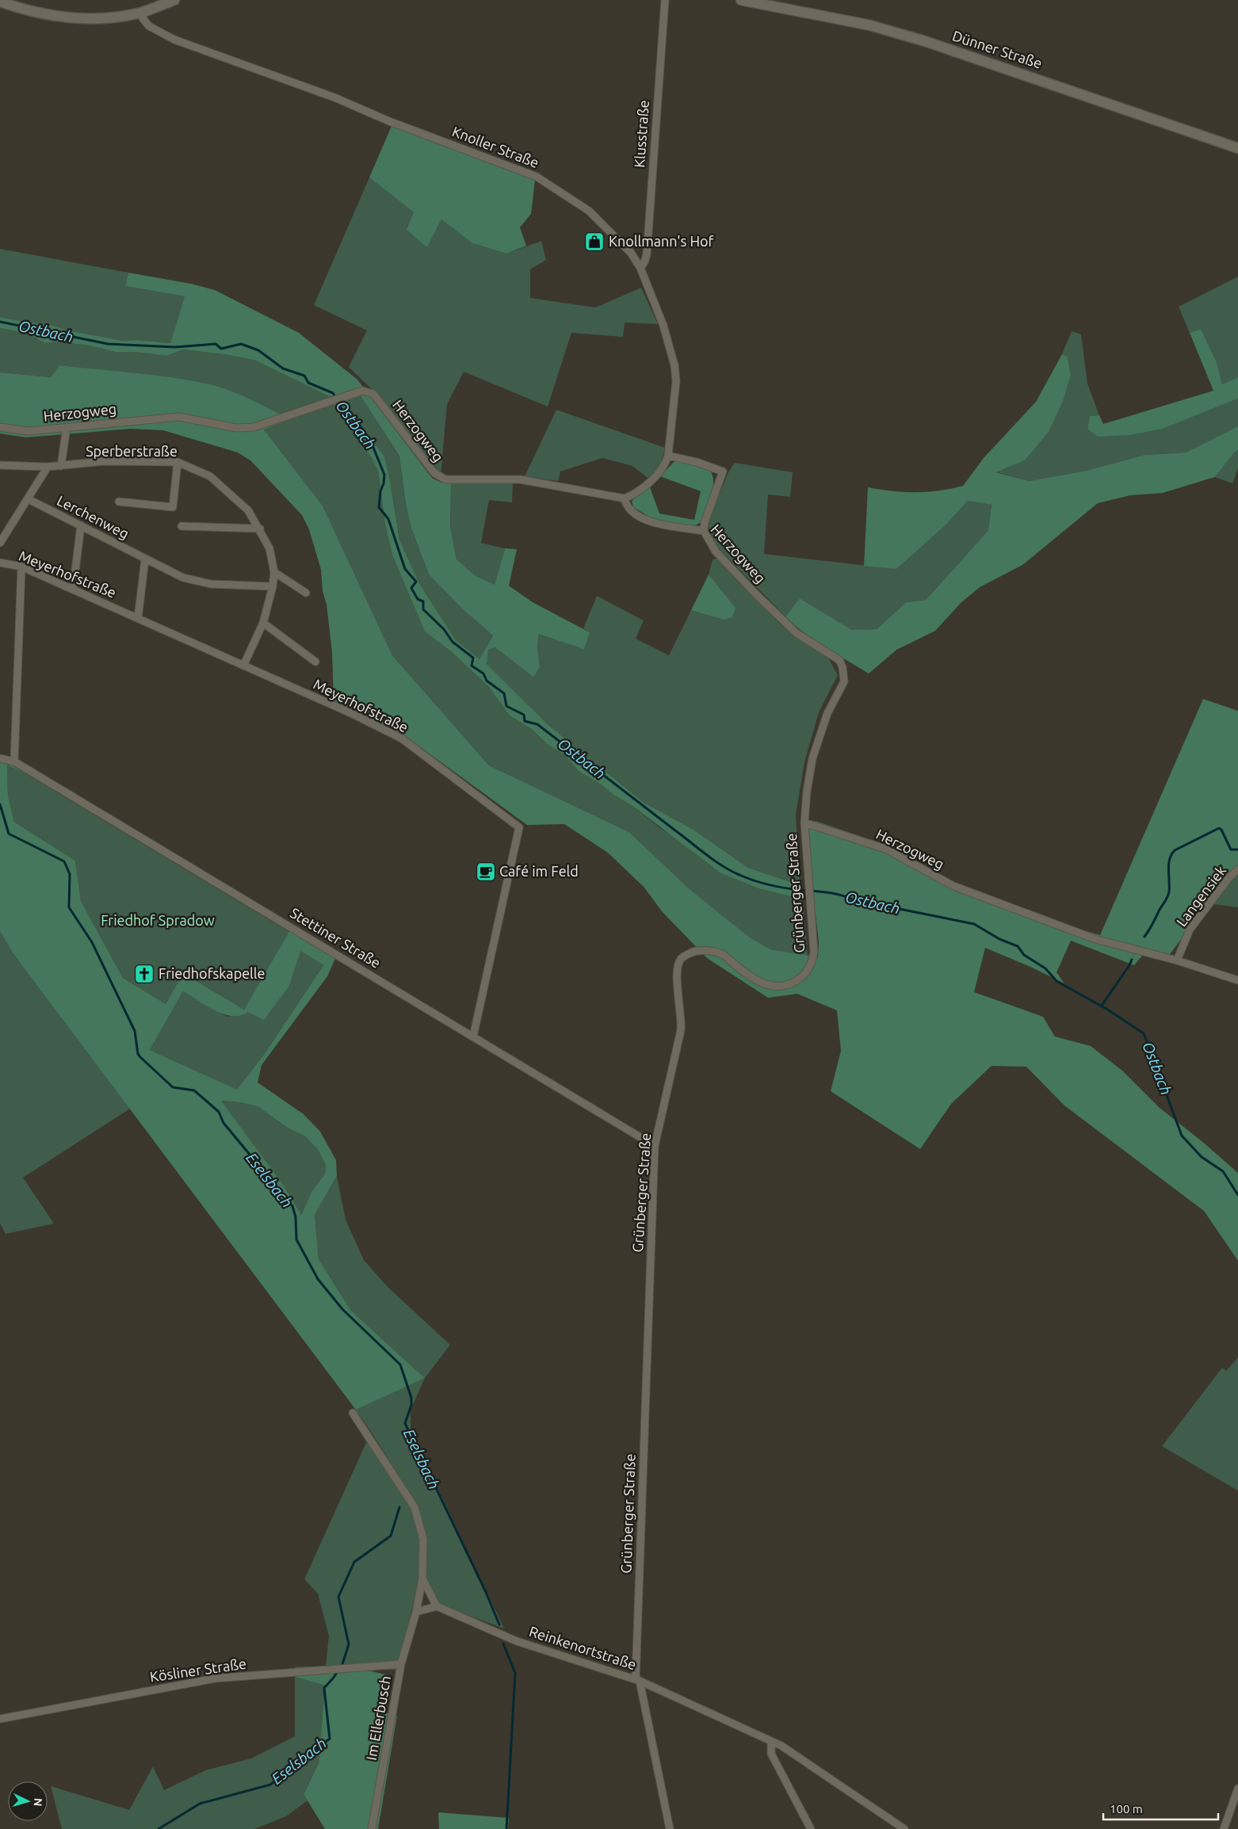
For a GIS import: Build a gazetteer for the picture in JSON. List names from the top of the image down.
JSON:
{
  "streets": {
    "street": [
      "Dünner Straße",
      "Klusstraße",
      "Knoller Straße",
      "Herzogweg",
      "Sperberstraße",
      "Lerchenweg",
      "Meyerhofstraße",
      "Grünberger Straße",
      "Langensiek",
      "Stettiner Straße",
      "Reinkenortstraße",
      "Kösliner Straße",
      "Im Ellerbusch"
    ]
  },
  "crossings": [
    ["Klusstraße", "Knoller Straße"],
    ["Knoller Straße", "Herzogweg"],
    ["Herzogweg", "Grünberger Straße"],
    ["Herzogweg", "Langensiek"],
    ["Sperberstraße", "Lerchenweg"],
    ["Sperberstraße", "Meyerhofstraße"],
    ["Meyerhofstraße", "Stettiner Straße"],
    ["Grünberger Straße", "Stettiner Straße"],
    ["Grünberger Straße", "Reinkenortstraße"],
    ["Kösliner Straße", "Im Ellerbusch"]
  ],
  "water": ["Ostbach", "Eselsbach"],
  "parks": ["Friedhof Spradow"],
  "places": {
    "shop": ["Knollmann's Hof"],
    "cafe": ["Café im Feld"],
    "church": ["Friedhofskapelle"]
  },
  "scale_bar": "100 m",
  "north": "right"
}
